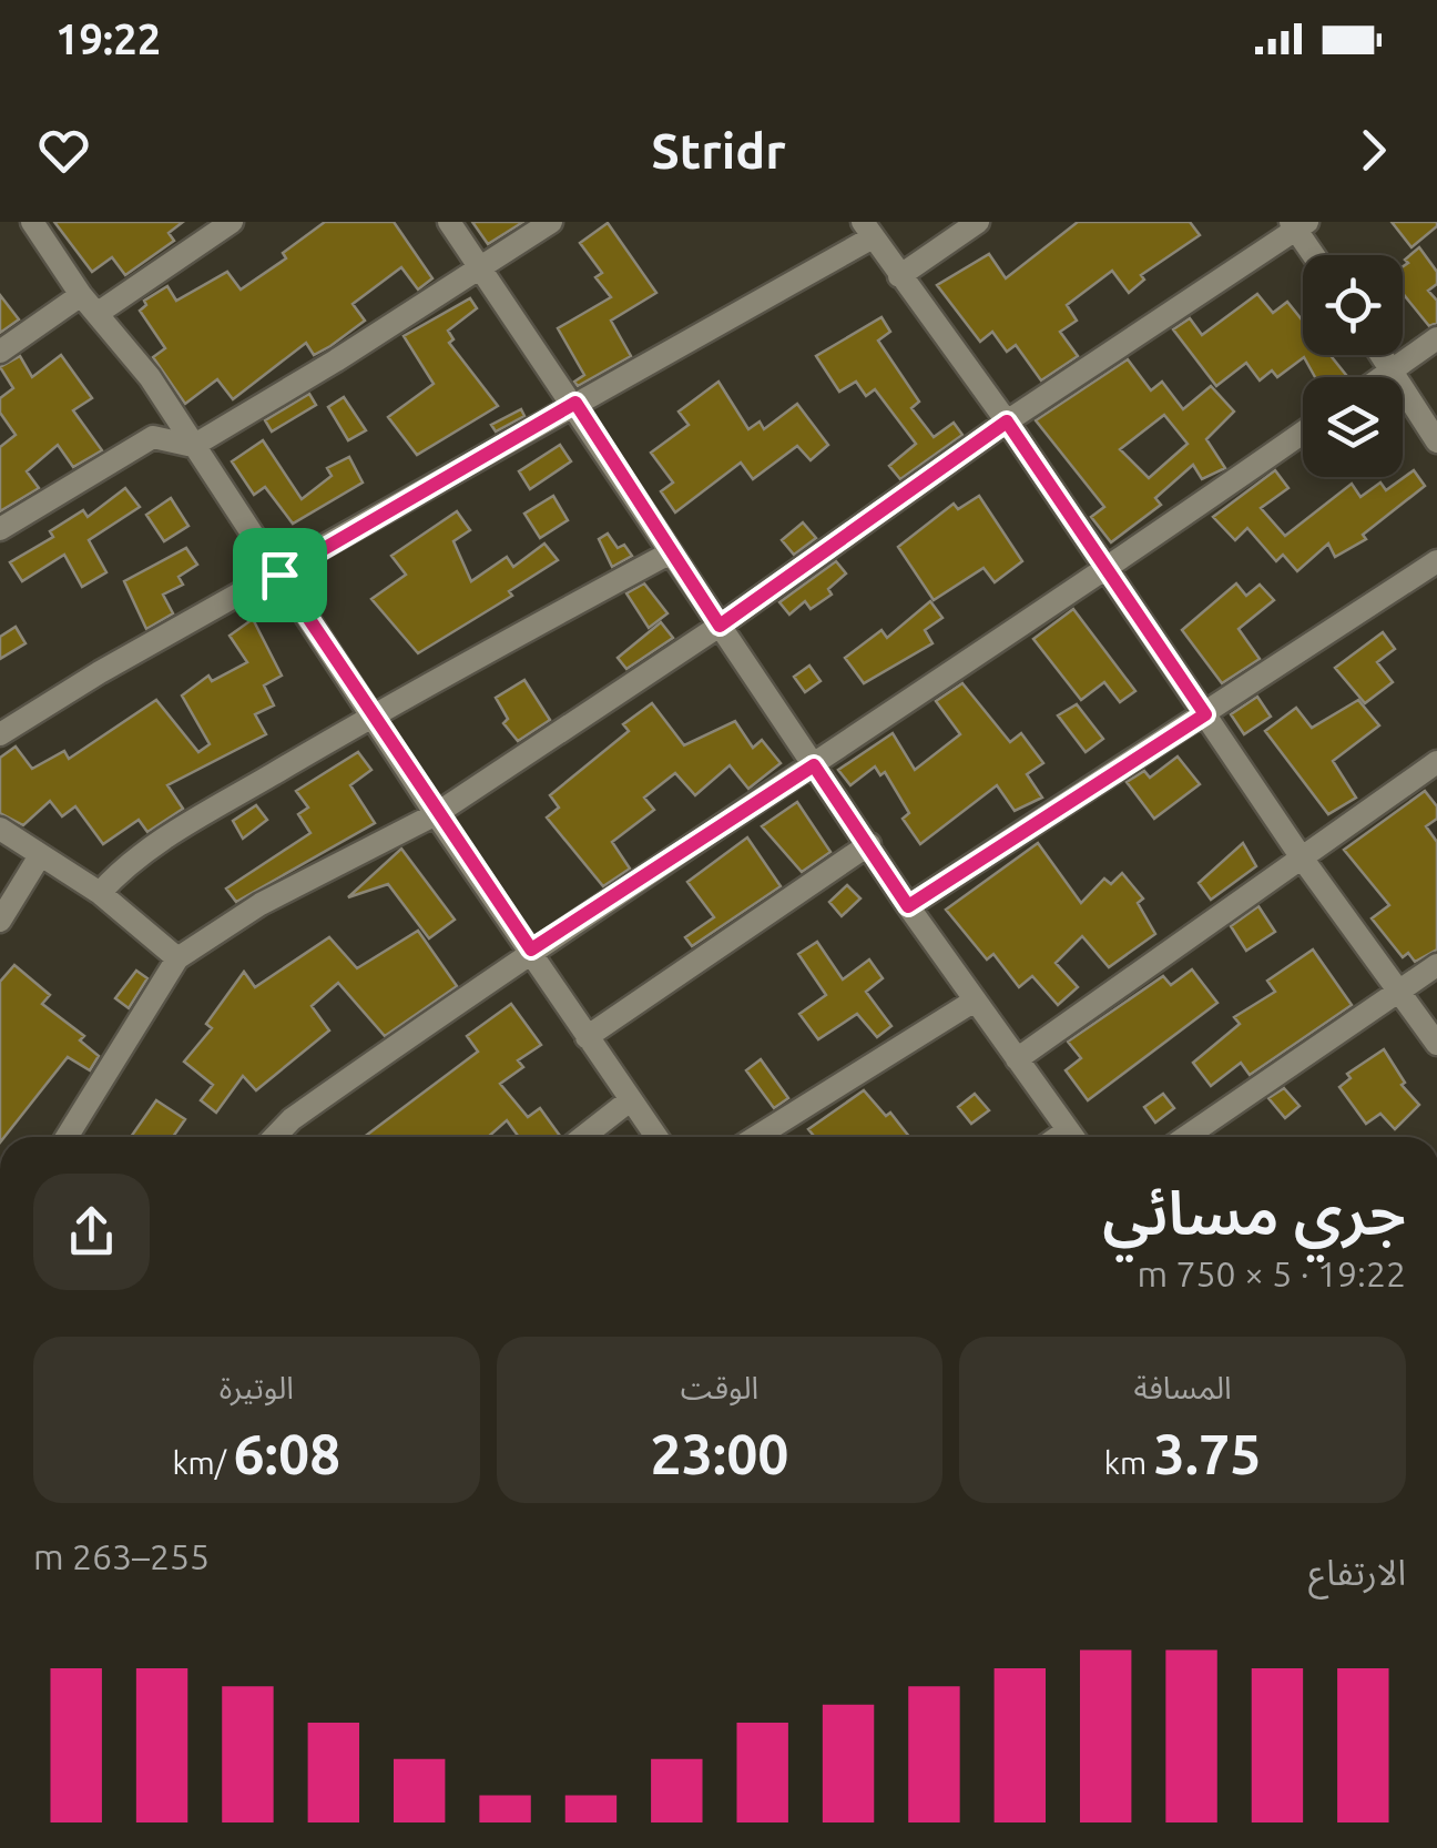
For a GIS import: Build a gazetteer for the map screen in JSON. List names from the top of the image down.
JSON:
{
  "page": {
    "status": "19:22",
    "header": "Stridr",
    "heading": ["جري مسائي", "19:22 · 5 × 750 m"],
    "stats": [
      ["المسافة", "3.75 km"],
      ["الوقت", "23:00"],
      ["الوتيرة", "6:08 /km"]
    ],
    "chart": ["الارتفاع", "255–263 m"]
  }
}
